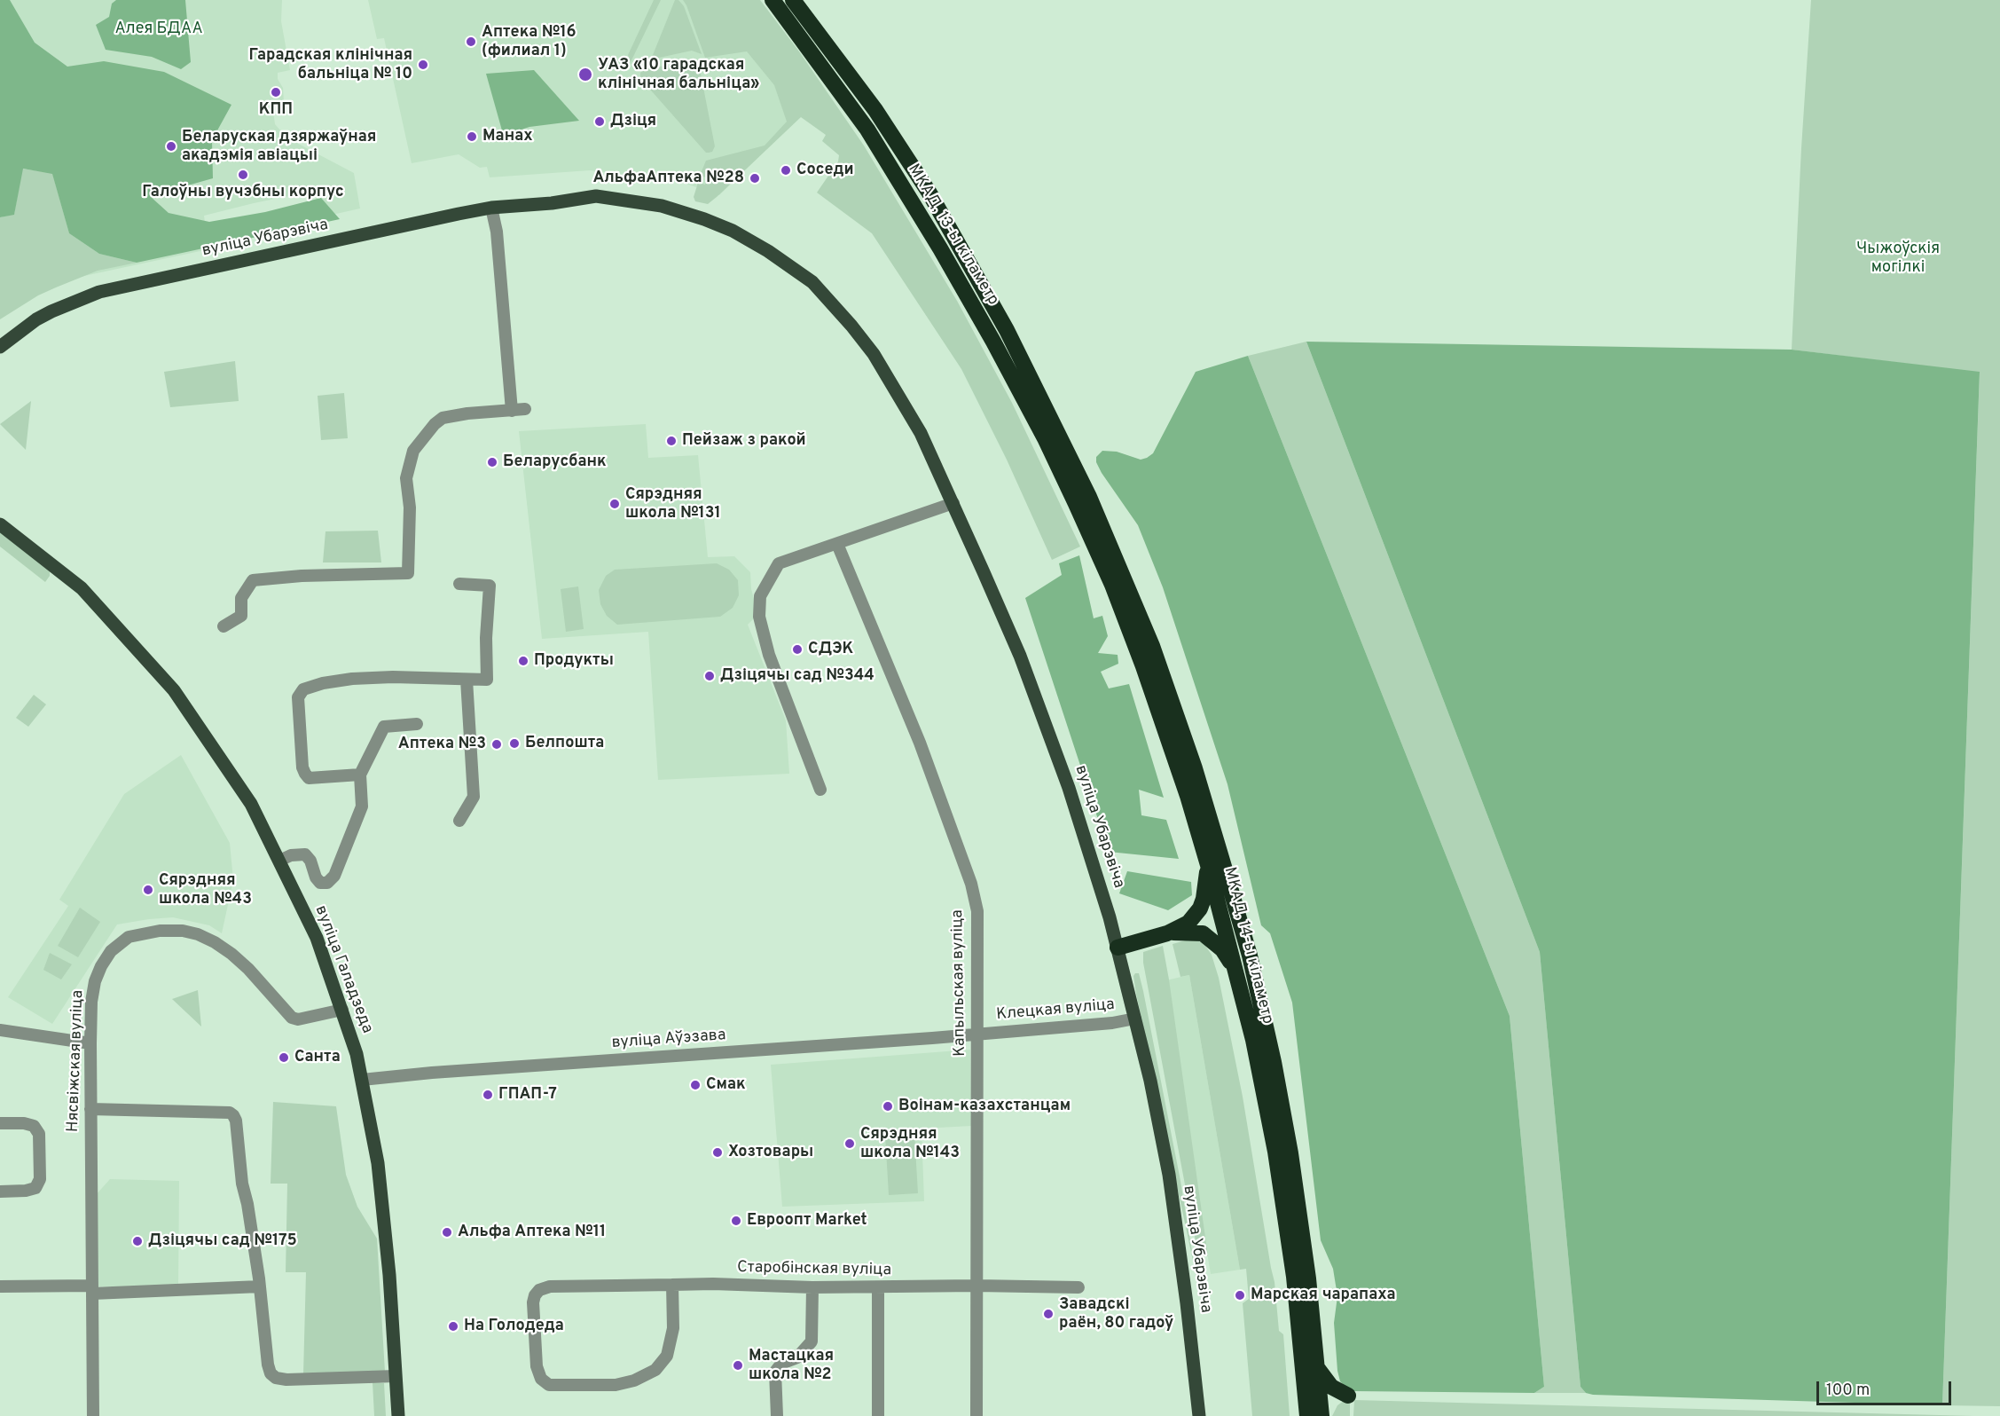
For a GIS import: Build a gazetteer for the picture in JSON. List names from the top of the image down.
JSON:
{
  "streets": {
    "highway": ["МКАД, 13-ы кіламетр", "МКАД, 14-ы кіламетр"],
    "main road": ["вуліца Убарэвіча", "вуліца Галадзеда"],
    "street": [
      "Капыльская вуліца",
      "Клецкая вуліца",
      "вуліца Аўэзава",
      "Нясвіжская вуліца",
      "Старобінская вуліца"
    ]
  },
  "crossings": [
    ["МКАД, 13-ы кіламетр", "МКАД, 14-ы кіламетр"],
    ["вуліца Убарэвіча", "Клецкая вуліца"],
    ["вуліца Галадзеда", "вуліца Аўэзава"],
    ["вуліца Галадзеда", "Нясвіжская вуліца"],
    ["Капыльская вуліца", "Клецкая вуліца"],
    ["Капыльская вуліца", "вуліца Аўэзава"],
    ["Капыльская вуліца", "Старобінская вуліца"],
    ["Клецкая вуліца", "вуліца Аўэзава"]
  ],
  "parks": ["Алея БДАА", "Чыжоўскія могілкі"],
  "places": [
    "Аптека №16 (филиал 1)",
    "Гарадская клінічная бальніца № 10",
    "УАЗ «10 гарадская клінічная бальніца»",
    "КПП",
    "Дзіця",
    "Манах",
    "Беларуская дзяржаўная акадэмія авіацыі",
    "Соседи",
    "Галоўны вучэбны корпус",
    "АльфаАптека №28",
    "Пейзаж з ракой",
    "Беларусбанк",
    "Сярэдняя школа №131",
    "СДЭК",
    "Продукты",
    "Дзіцячы сад №344",
    "Белпошта",
    "Аптека №3",
    "Сярэдняя школа №43",
    "Санта",
    "Смак",
    "ГПАП-7",
    "Воінам-казахстанцам",
    "Сярэдняя школа №143",
    "Хозтовары",
    "Евроопт Market",
    "Альфа Аптека №11",
    "Дзіцячы сад №175",
    "Марская чарапаха",
    "Завадскі раён, 80 гадоў",
    "На Голодеда",
    "Мастацкая школа №2"
  ],
  "scale_bar": "100 m"
}
